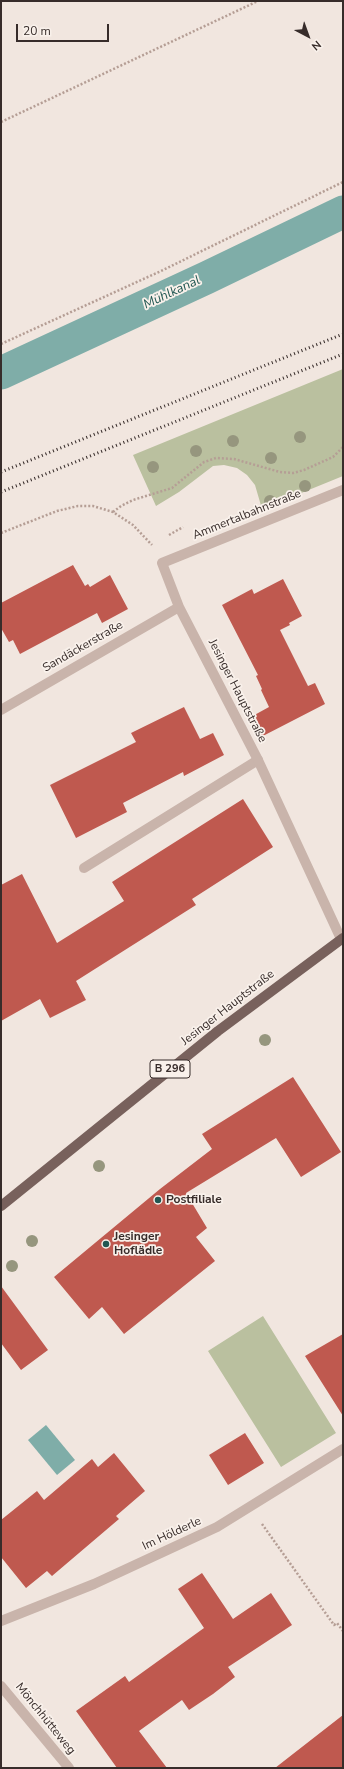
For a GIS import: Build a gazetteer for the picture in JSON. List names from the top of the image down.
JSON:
{
  "streets": {
    "main road": ["Jesinger Hauptstraße", "B 296"],
    "street": [
      "Ammertalbahnstraße",
      "Sandäckerstraße",
      "Im Hölderle",
      "Mönchhütteweg"
    ]
  },
  "crossings": [
    ["Ammertalbahnstraße", "Jesinger Hauptstraße"],
    ["Sandäckerstraße", "Jesinger Hauptstraße"]
  ],
  "water": ["Mühlkanal"],
  "places": ["Postfiliale", "Jesinger Hoflädle"],
  "scale_bar": "20 m",
  "north": "bottom right"
}
